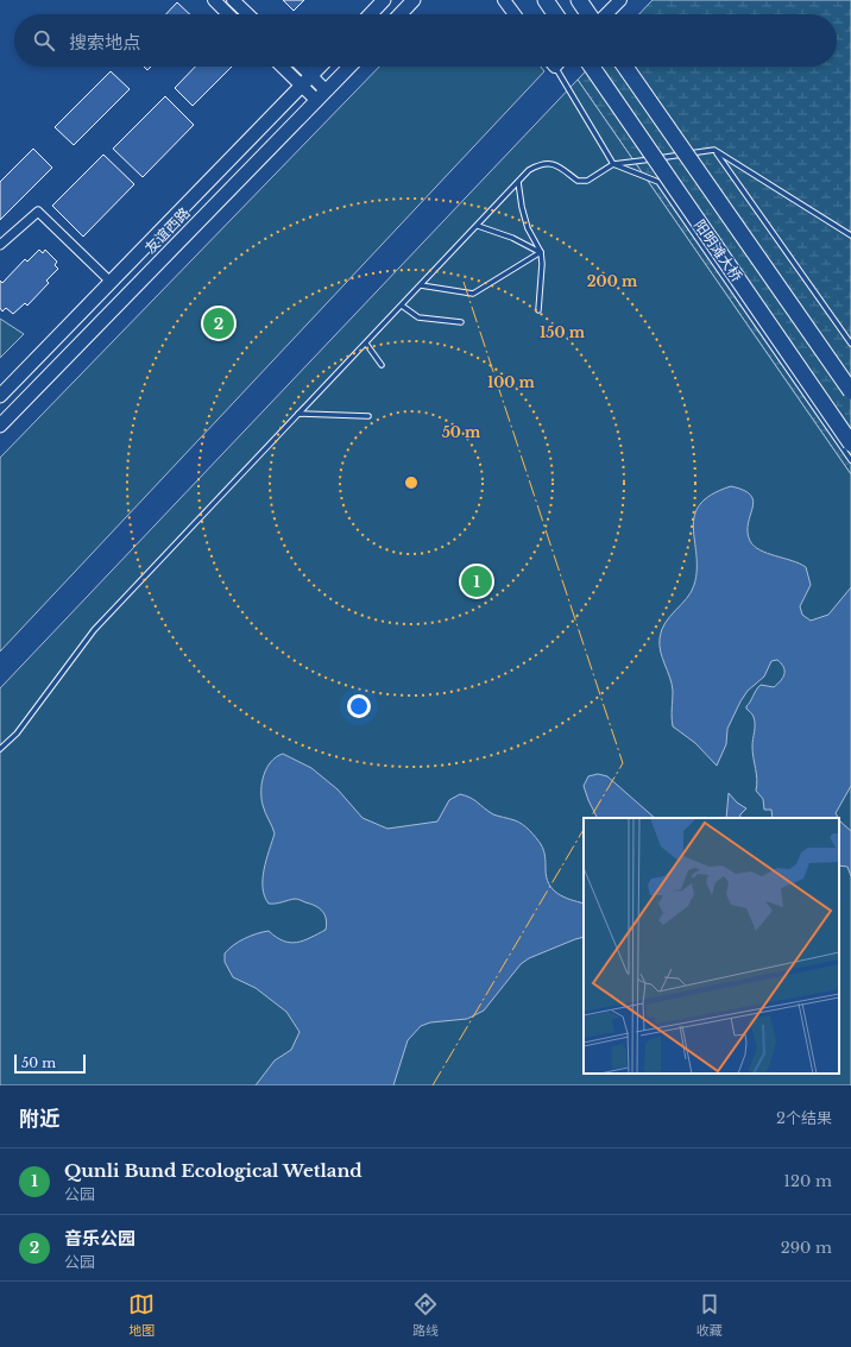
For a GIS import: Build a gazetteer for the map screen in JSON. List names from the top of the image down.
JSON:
{
  "streets": {
    "highway": ["阳明滩大桥"],
    "main road": ["友谊西路"]
  },
  "scale_bar": "50 m",
  "page": {
    "search": "搜索地点",
    "pins": ["2", "1"],
    "scale": "50 m",
    "heading": ["附近", "2个结果"],
    "list": [
      {
        "mark": "1",
        "name": "Qunli Bund Ecological Wetland",
        "note": "公园",
        "value": "120 m"
      },
      {
        "mark": "2",
        "name": "音乐公园",
        "note": "公园",
        "value": "290 m"
      }
    ],
    "nav": ["地图", "路线", "收藏"]
  },
  "rings": [
    "200 m",
    "150 m",
    "100 m",
    "50 m"
  ]
}
